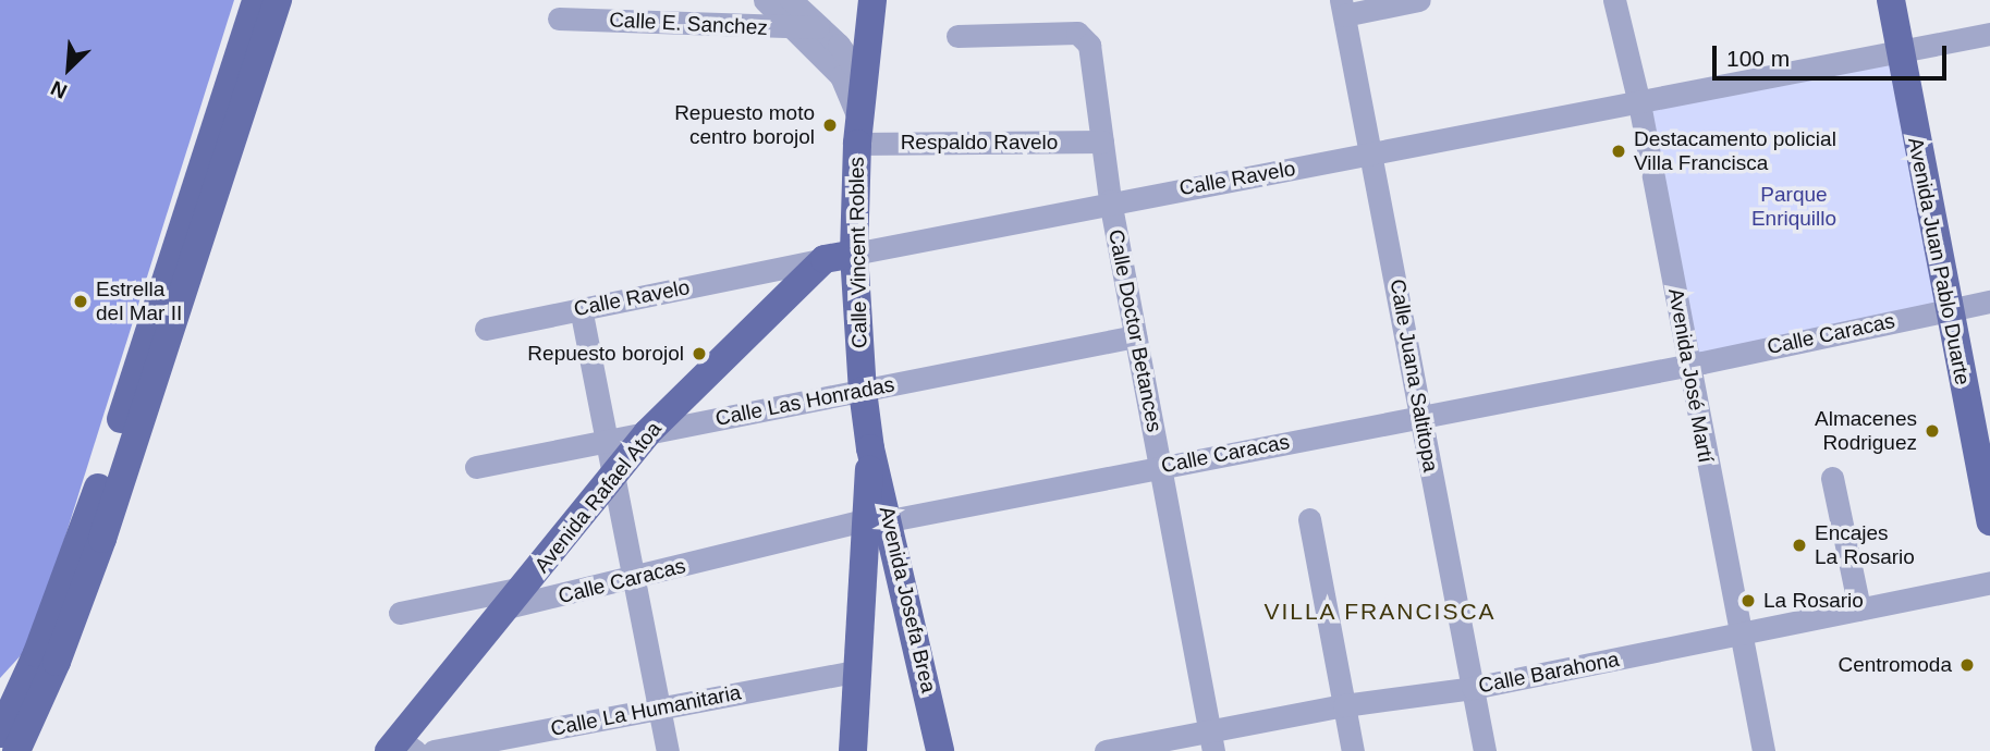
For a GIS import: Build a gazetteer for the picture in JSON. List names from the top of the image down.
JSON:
{
  "streets": {
    "main road": [
      "Calle Ravelo",
      "Calle Vincent Robles",
      "Avenida Juan Pablo Duarte",
      "Avenida Rafael Atoa",
      "Avenida Josefa Brea"
    ],
    "street": [
      "Calle E. Sanchez",
      "Respaldo Ravelo",
      "Calle Doctor Betances",
      "Calle Caracas",
      "Calle Juana Saltitopa",
      "Avenida José Martí",
      "Calle Las Honradas",
      "Calle Barahona",
      "Calle La Humanitaria"
    ]
  },
  "crossings": [
    ["Calle E. Sanchez", "Calle Vincent Robles"],
    ["Respaldo Ravelo", "Calle Vincent Robles"],
    ["Respaldo Ravelo", "Calle Doctor Betances"],
    ["Calle Ravelo", "Calle Vincent Robles"],
    ["Calle Ravelo", "Avenida Juan Pablo Duarte"],
    ["Calle Ravelo", "Calle Doctor Betances"],
    ["Calle Ravelo", "Calle Juana Saltitopa"],
    ["Calle Ravelo", "Avenida José Martí"],
    ["Calle Ravelo", "Avenida Rafael Atoa"],
    ["Calle Vincent Robles", "Calle Las Honradas"],
    ["Calle Vincent Robles", "Avenida Josefa Brea"],
    ["Avenida Juan Pablo Duarte", "Calle Caracas"],
    ["Calle Doctor Betances", "Calle Caracas"],
    ["Calle Doctor Betances", "Calle Las Honradas"],
    ["Calle Doctor Betances", "Calle Barahona"],
    ["Calle Caracas", "Calle Juana Saltitopa"],
    ["Calle Caracas", "Avenida José Martí"],
    ["Calle Caracas", "Avenida Rafael Atoa"],
    ["Calle Caracas", "Avenida Josefa Brea"],
    ["Calle Juana Saltitopa", "Calle Barahona"],
    ["Avenida José Martí", "Calle Barahona"],
    ["Calle Las Honradas", "Avenida Rafael Atoa"]
  ],
  "districts": ["VILLA FRANCISCA"],
  "parks": ["Parque Enriquillo"],
  "places": [
    "Repuesto moto centro borojol",
    "Destacamento policial Villa Francisca",
    "Estrella del Mar II",
    "Repuesto borojol",
    "Almacenes Rodriguez",
    "Encajes La Rosario",
    "La Rosario",
    "Centromoda"
  ],
  "scale_bar": "100 m",
  "north": "bottom left"
}
